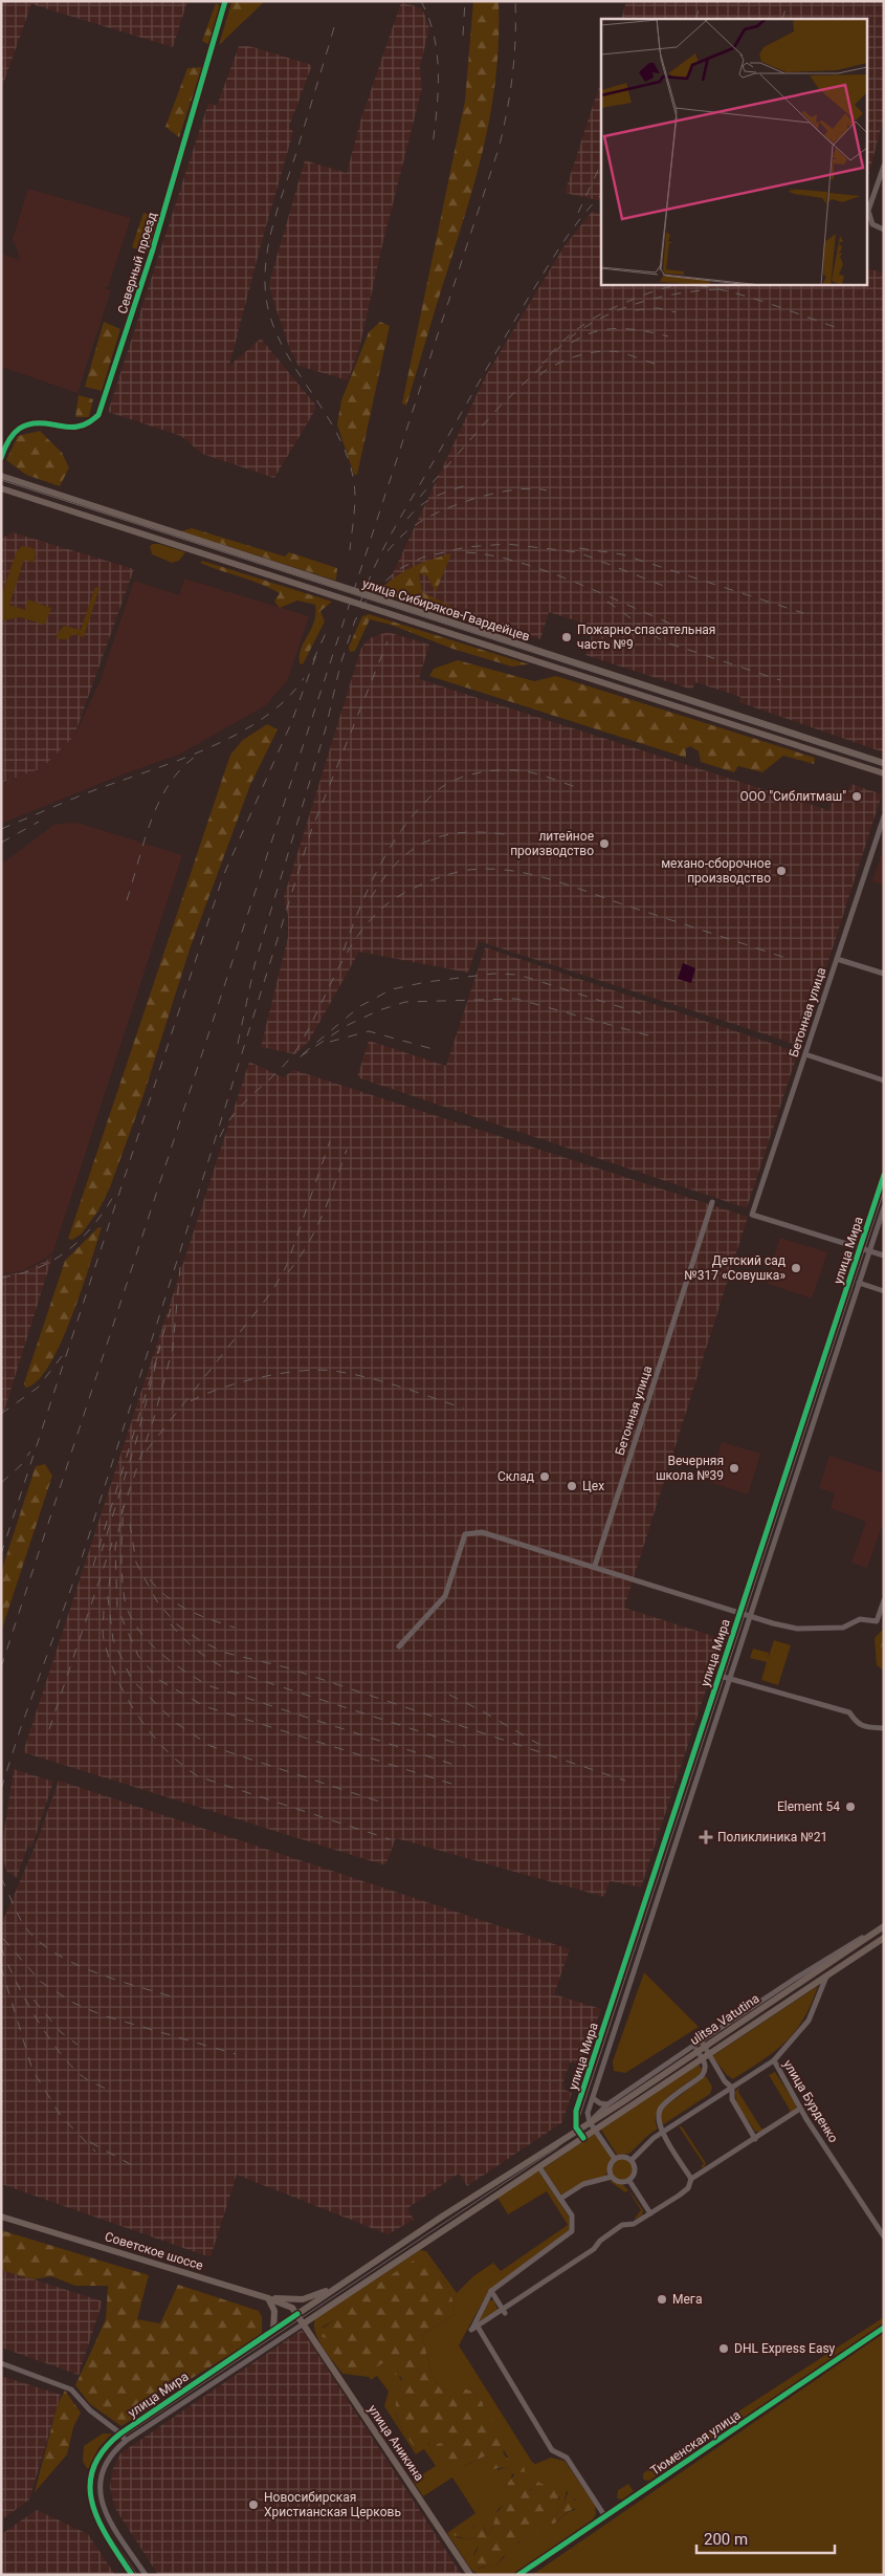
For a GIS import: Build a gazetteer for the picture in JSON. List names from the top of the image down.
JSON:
{
  "streets": {
    "main road": [
      "улица Сибиряков-Гвардейцев",
      "улица Мира",
      "ulitsa Vatutina",
      "Советское шоссе",
      "улица Аникина"
    ],
    "street": [
      "Северный проезд",
      "Бетонная улица",
      "улица Бурденко",
      "Тюменская улица"
    ]
  },
  "crossings": [
    ["Бетонная улица", "улица Мира"],
    ["улица Мира", "ulitsa Vatutina"],
    ["улица Мира", "Советское шоссе"],
    ["улица Мира", "улица Аникина"],
    ["ulitsa Vatutina", "улица Бурденко"],
    ["Советское шоссе", "улица Аникина"]
  ],
  "places": {
    "other": [
      "Пожарно-спасательная часть №9",
      "ООО \"Сиблитмаш\"",
      "литейное производство",
      "механо-сборочное производство",
      "Детский сад №317 «Совушка»",
      "Вечерняя школа №39",
      "Склад",
      "Цех",
      "Element 54",
      "Мега",
      "DHL Express Easy",
      "Новосибирская Христианская Церковь"
    ],
    "health": ["Поликлиника №21"]
  },
  "scale_bar": "200 m"
}
